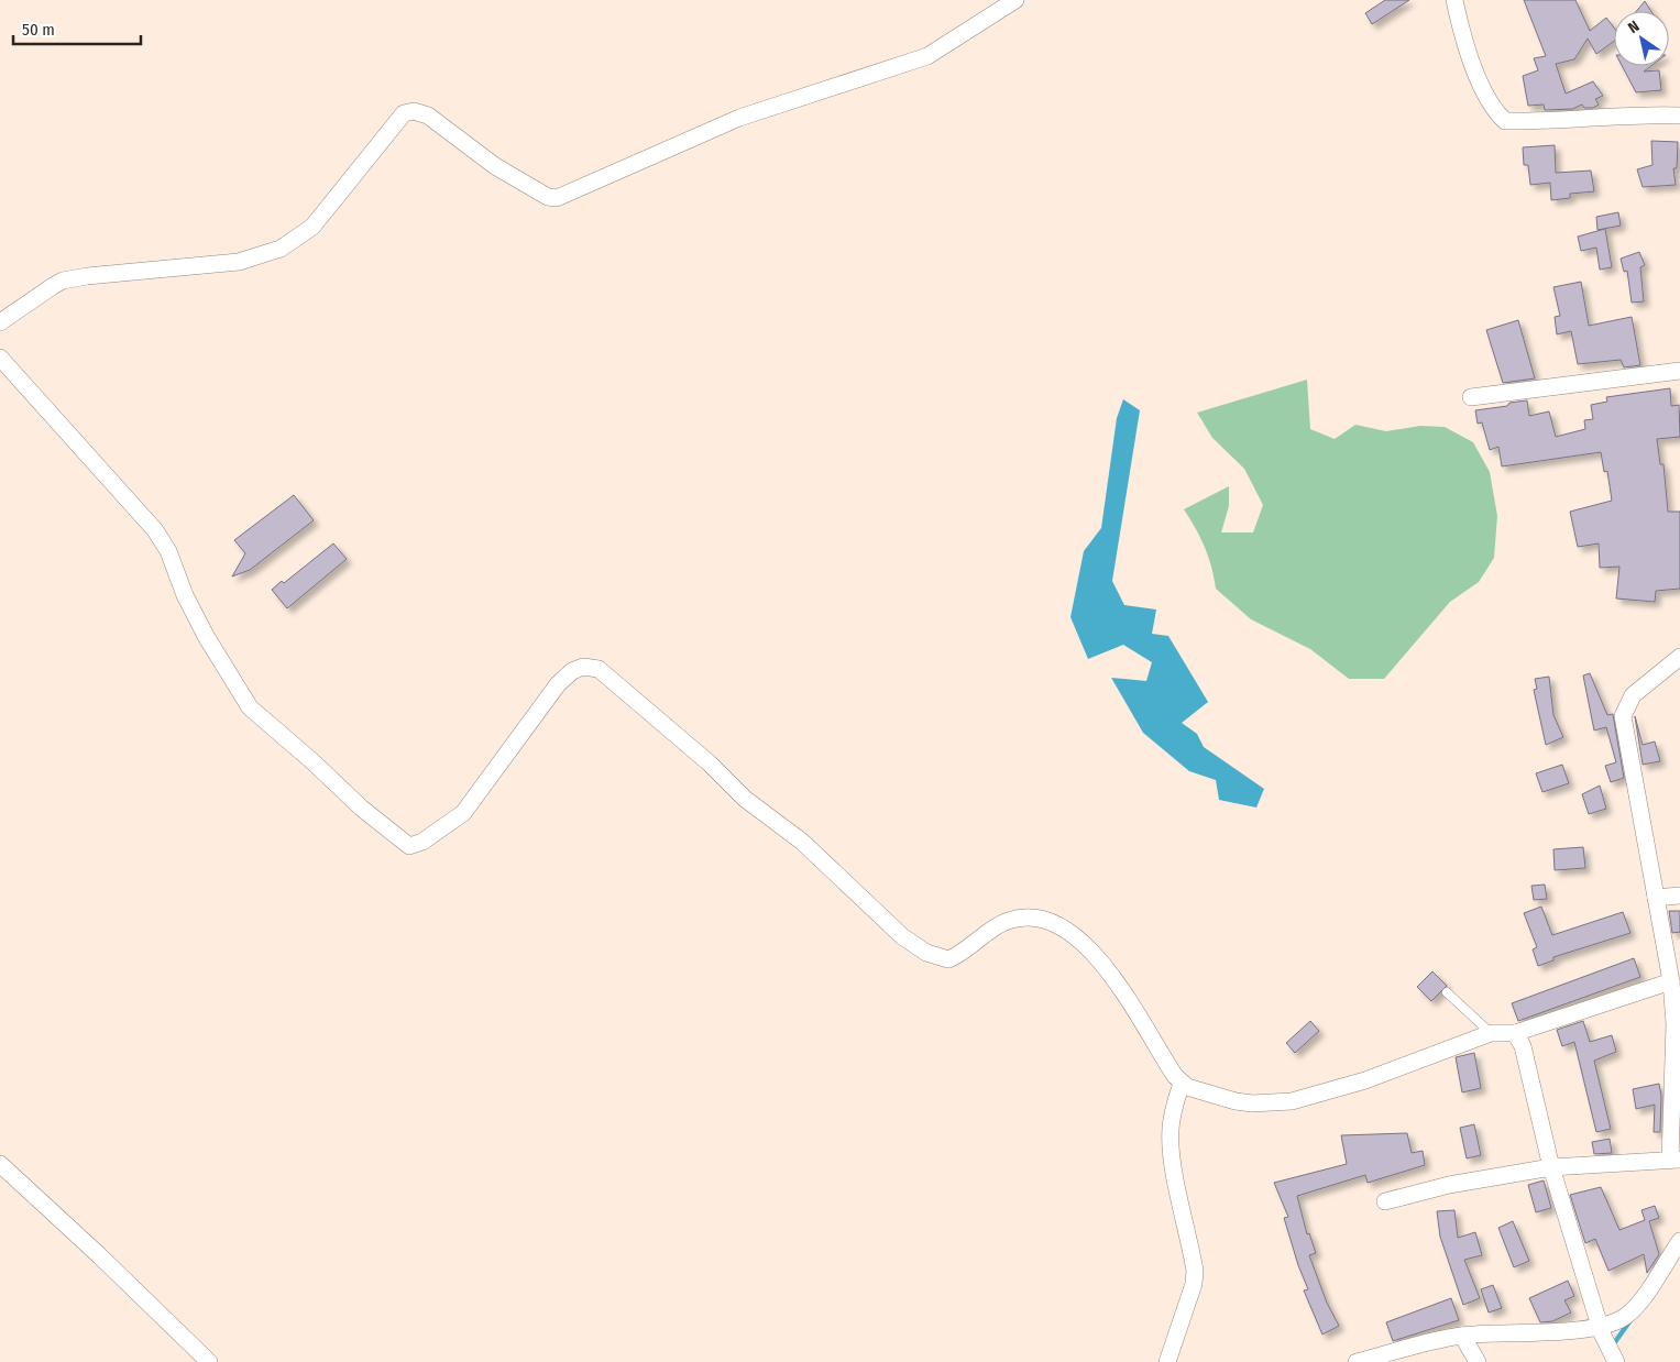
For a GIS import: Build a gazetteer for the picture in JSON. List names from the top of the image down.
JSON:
{
  "scale_bar": "50 m",
  "north": "top left"
}
